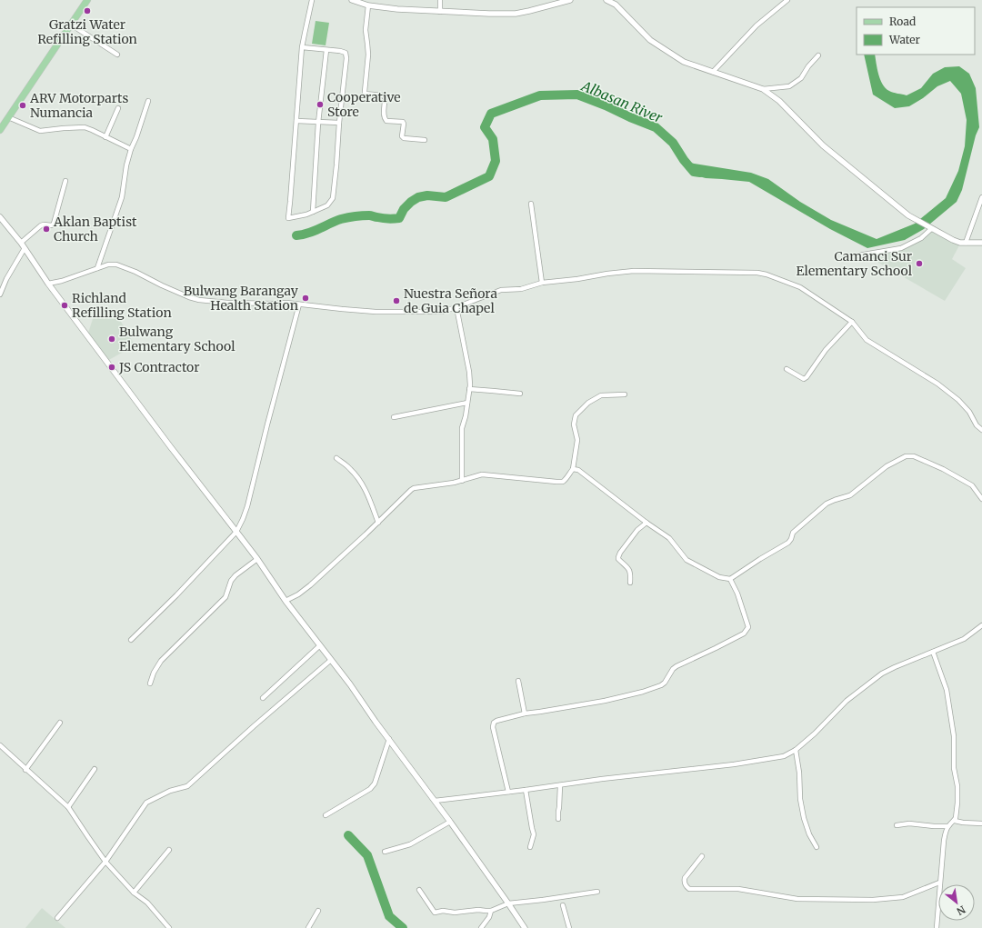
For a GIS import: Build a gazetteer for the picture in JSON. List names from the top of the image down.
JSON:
{
  "water": ["Albasan River"],
  "places": [
    "Gratzi Water Refilling Station",
    "Cooperative Store",
    "ARV Motorparts Numancia",
    "Aklan Baptist Church",
    "Camanci Sur Elementary School",
    "Bulwang Barangay Health Station",
    "Nuestra Señora de Guia Chapel",
    "Richland Refilling Station",
    "Bulwang Elementary School",
    "JS Contractor"
  ],
  "legend": ["Road", "Water"],
  "north": "bottom right"
}
